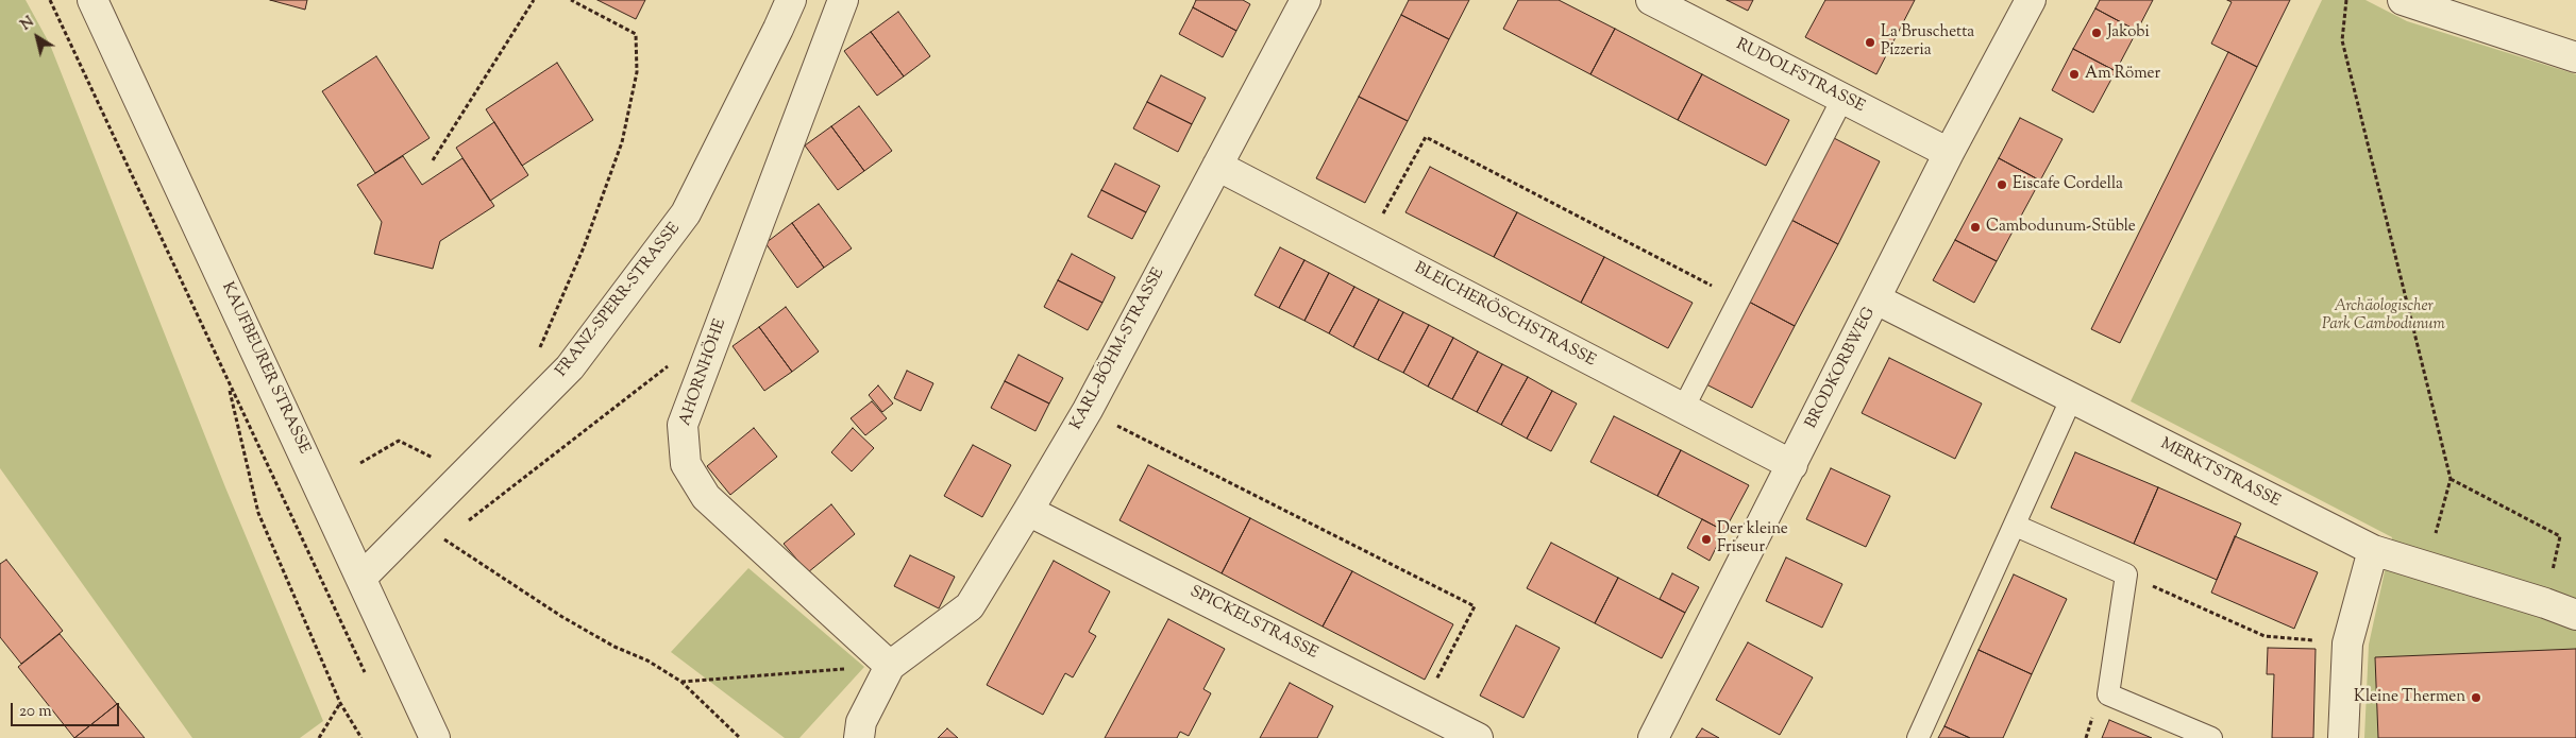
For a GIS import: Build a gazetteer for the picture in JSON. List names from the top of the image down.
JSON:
{
  "streets": {
    "street": [
      "RUDOLFSTRASSE",
      "FRANZ-SPERR-STRASSE",
      "BLEICHERÖSCHSTRASSE",
      "KARL-BÖHM-STRASSE",
      "KAUFBEURER STRASSE",
      "BRODKORBWEG",
      "AHORNHÖHE",
      "MERKTSTRASSE",
      "SPICKELSTRASSE"
    ]
  },
  "crossings": [
    ["RUDOLFSTRASSE", "BRODKORBWEG"],
    ["FRANZ-SPERR-STRASSE", "KAUFBEURER STRASSE"],
    ["BLEICHERÖSCHSTRASSE", "KARL-BÖHM-STRASSE"],
    ["BLEICHERÖSCHSTRASSE", "BRODKORBWEG"],
    ["KARL-BÖHM-STRASSE", "AHORNHÖHE"],
    ["KARL-BÖHM-STRASSE", "SPICKELSTRASSE"],
    ["BRODKORBWEG", "MERKTSTRASSE"]
  ],
  "parks": ["Archäologischer Park Cambodunum"],
  "places": [
    "Jakobi",
    "La Bruschetta Pizzeria",
    "Am Römer",
    "Eiscafe Cordella",
    "Cambodunum-Stüble",
    "Der kleine Friseur",
    "Kleine Thermen"
  ],
  "scale_bar": "20 m",
  "north": "top left"
}
